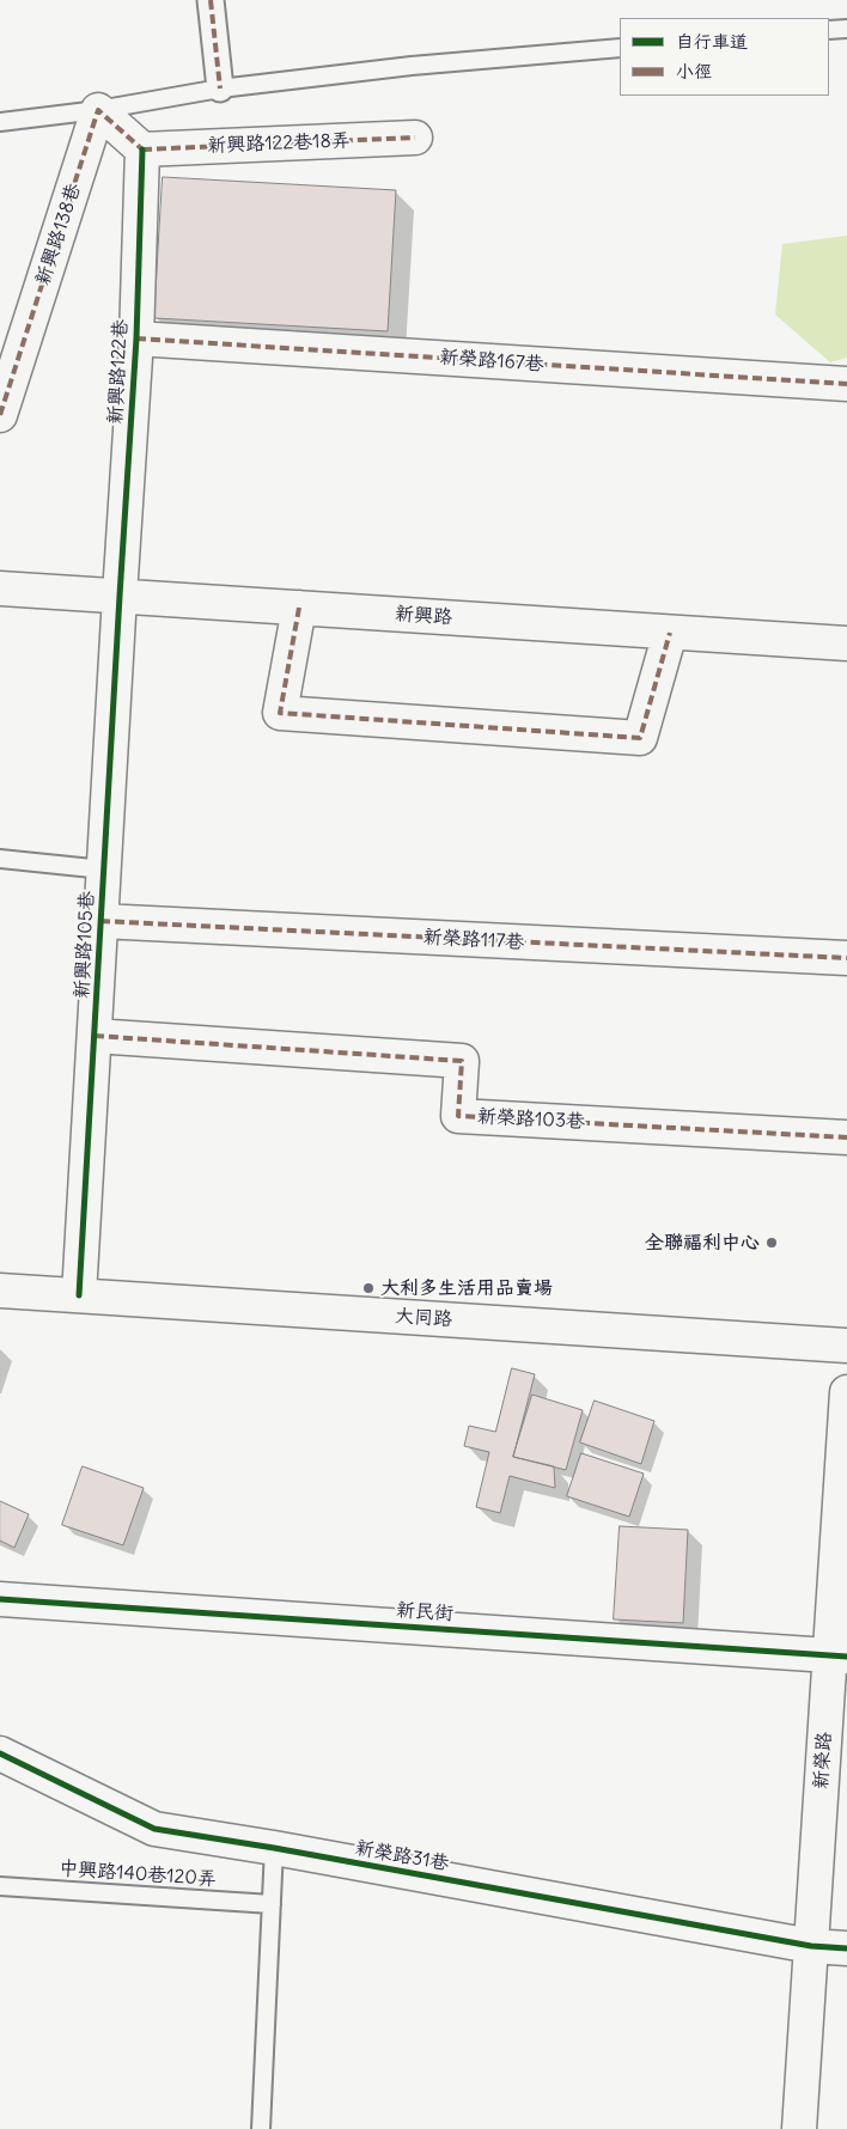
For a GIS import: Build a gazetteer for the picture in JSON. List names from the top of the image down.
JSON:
{
  "streets": {
    "street": [
      "新興路122巷18弄",
      "新興路138巷",
      "新榮路167巷",
      "新興路122巷",
      "新興路",
      "新榮路117巷",
      "新興路105巷",
      "新榮路103巷",
      "大同路",
      "新民街",
      "新榮路",
      "新榮路31巷"
    ],
    "lane": ["中興路140巷120弄"]
  },
  "crossings": [
    ["新興路122巷18弄", "新興路122巷"],
    ["新榮路167巷", "新興路122巷"],
    ["新興路122巷", "新興路"],
    ["新興路122巷", "新興路105巷"],
    ["新興路", "新興路105巷"],
    ["新榮路117巷", "新興路105巷"],
    ["新興路105巷", "新榮路103巷"],
    ["新興路105巷", "大同路"],
    ["新民街", "新榮路"],
    ["新榮路", "新榮路31巷"]
  ],
  "places": ["全聯福利中心", "大利多生活用品賣場"],
  "legend": ["自行車道", "小徑"]
}
